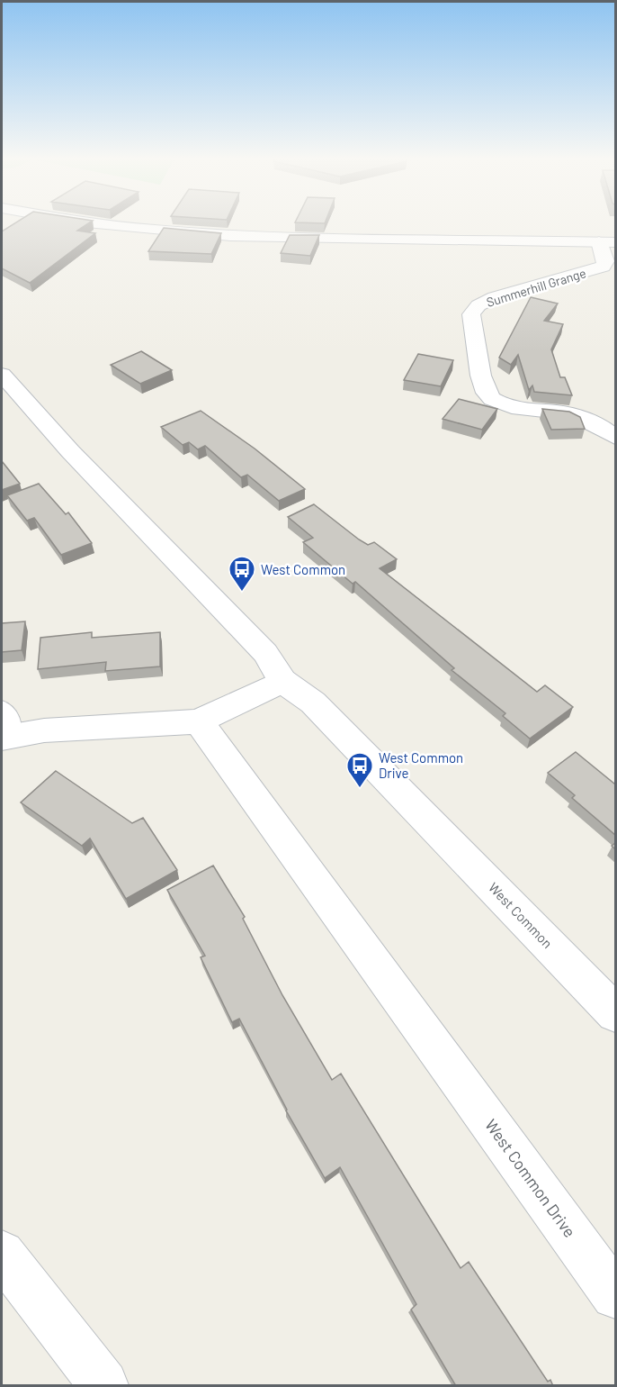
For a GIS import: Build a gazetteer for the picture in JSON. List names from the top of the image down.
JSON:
{
  "streets": {
    "street": ["Summerhill Grange", "West Common", "West Common Drive"]
  },
  "places": {
    "bus stop": ["West Common", "West Common Drive"]
  }
}
